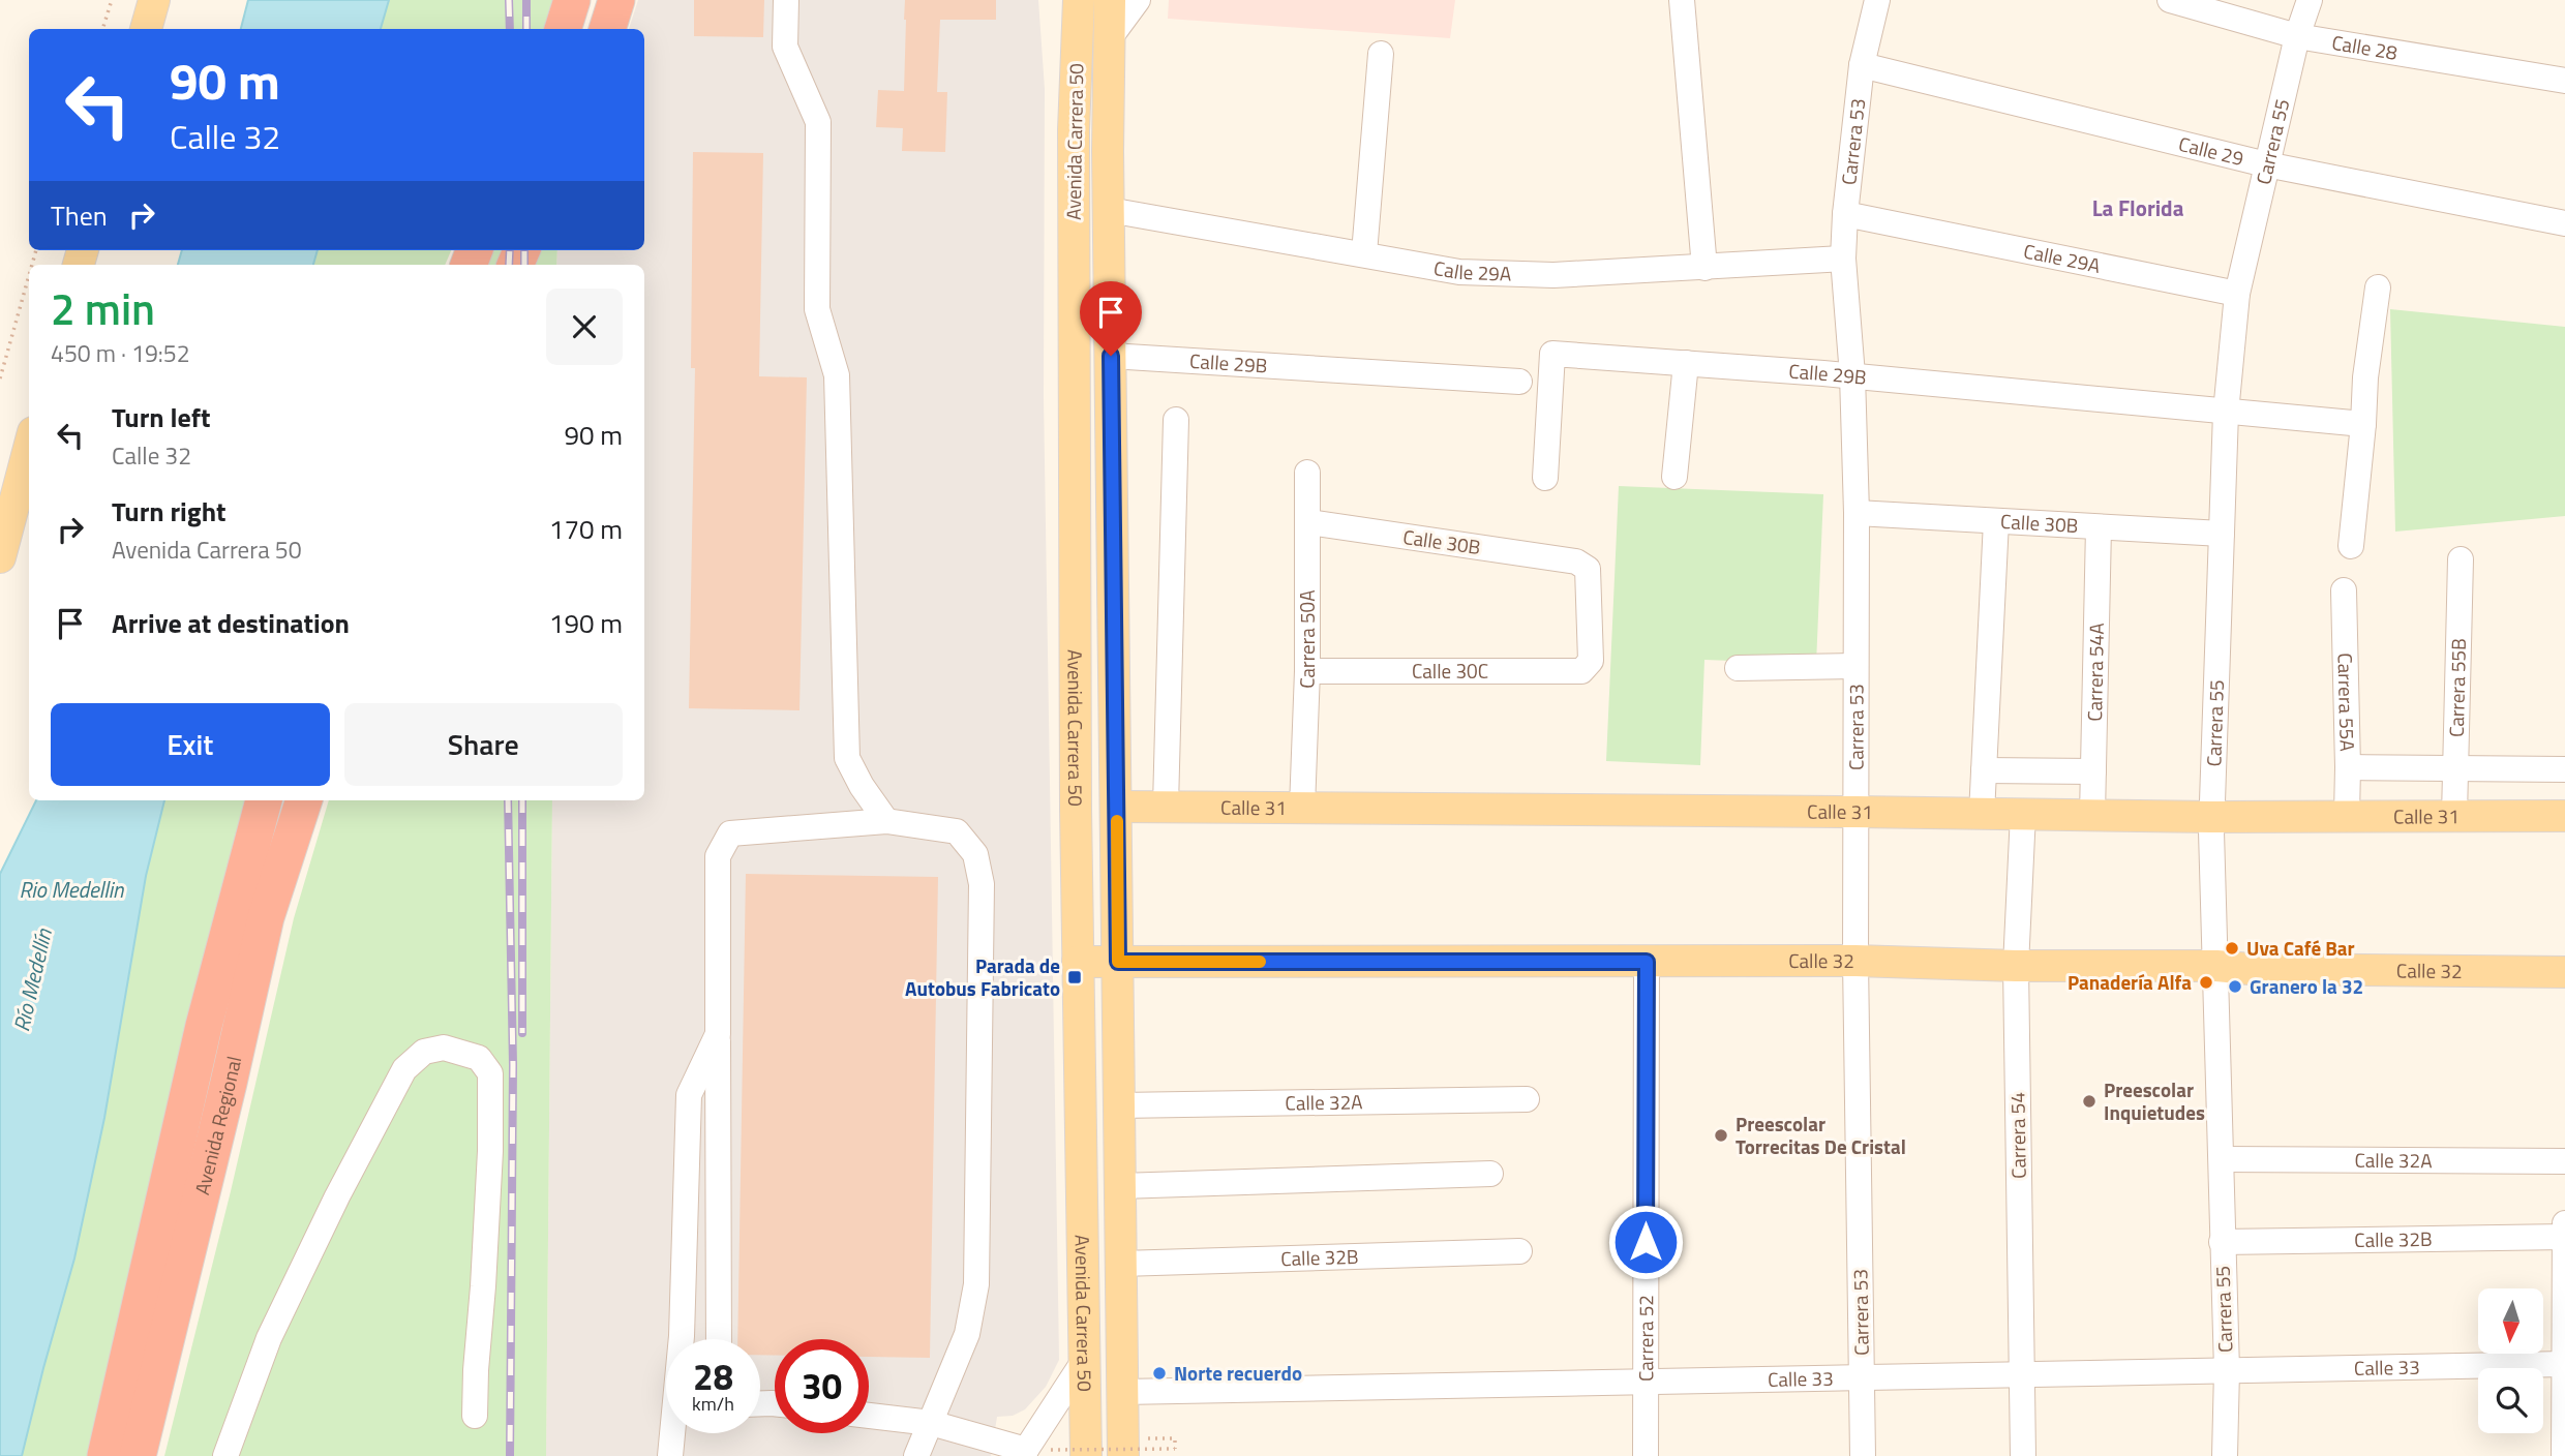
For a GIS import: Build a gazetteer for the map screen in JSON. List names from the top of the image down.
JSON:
{
  "streets": {
    "highway": ["Avenida Regional"],
    "main road": ["Avenida Carrera 50", "Calle 31", "Calle 32"],
    "street": [
      "Calle 28",
      "Carrera 53",
      "Carrera 55",
      "Calle 29",
      "Calle 29A",
      "Calle 29B",
      "Calle 30B",
      "Carrera 50A",
      "Calle 30C",
      "Carrera 54A",
      "Carrera 55B",
      "Carrera 55A",
      "Calle 32A",
      "Carrera 54",
      "Calle 32B",
      "Carrera 52",
      "Calle 33"
    ]
  },
  "crossings": [
    ["Calle 28", "Carrera 55"],
    ["Carrera 53", "Calle 29"],
    ["Carrera 53", "Calle 29A"],
    ["Carrera 53", "Calle 29B"],
    ["Carrera 53", "Calle 30B"],
    ["Carrera 53", "Calle 31"],
    ["Carrera 53", "Calle 32"],
    ["Carrera 53", "Calle 33"],
    ["Avenida Carrera 50", "Calle 29A"],
    ["Avenida Carrera 50", "Calle 29B"],
    ["Avenida Carrera 50", "Calle 31"],
    ["Avenida Carrera 50", "Calle 32"],
    ["Avenida Carrera 50", "Calle 32A"],
    ["Avenida Carrera 50", "Calle 32B"],
    ["Avenida Carrera 50", "Calle 33"],
    ["Carrera 55", "Calle 29"],
    ["Carrera 55", "Calle 29A"],
    ["Carrera 55", "Calle 29B"],
    ["Carrera 55", "Calle 30B"],
    ["Carrera 55", "Calle 31"],
    ["Carrera 55", "Calle 32"],
    ["Carrera 55", "Calle 32A"],
    ["Carrera 55", "Calle 32B"],
    ["Carrera 55", "Calle 33"],
    ["Calle 30B", "Carrera 50A"],
    ["Calle 30B", "Calle 30C"],
    ["Calle 30B", "Carrera 54A"],
    ["Carrera 50A", "Calle 30C"],
    ["Carrera 50A", "Calle 31"],
    ["Carrera 54A", "Calle 31"],
    ["Carrera 55B", "Calle 31"],
    ["Carrera 55A", "Calle 31"],
    ["Calle 31", "Carrera 54"],
    ["Calle 32", "Carrera 54"],
    ["Calle 32", "Carrera 52"],
    ["Carrera 54", "Calle 33"],
    ["Carrera 52", "Calle 33"]
  ],
  "districts": ["La Florida"],
  "water": ["Rio Medellin", "Río Medellín"],
  "places": {
    "other": [
      "Uva Café Bar",
      "Panadería Alfa",
      "Granero la 32",
      "Preescolar Inquietudes",
      "Preescolar Torrecitas De Cristal",
      "Norte recuerdo"
    ],
    "transit": ["Parada de Autobus Fabricato"]
  },
  "north": "bottom",
  "page": {
    "turn": ["90 m", "Calle 32"],
    "then": "Then",
    "heading": ["2 min", "450 m · 19:52"],
    "list": [
      {
        "name": "Turn left",
        "note": "Calle 32",
        "value": "90 m"
      },
      {
        "name": "Turn right",
        "note": "Avenida Carrera 50",
        "value": "170 m"
      },
      {
        "name": "Arrive at destination",
        "value": "190 m"
      }
    ],
    "buttons": ["Exit", "Share"],
    "speed": "28 km/h",
    "limit": "30"
  }
}
